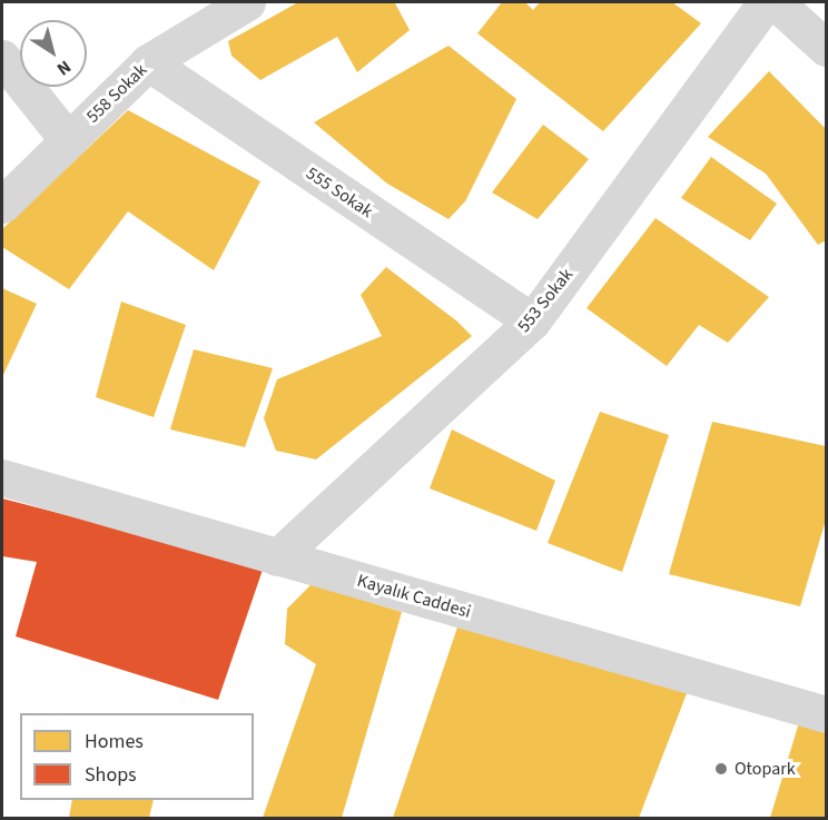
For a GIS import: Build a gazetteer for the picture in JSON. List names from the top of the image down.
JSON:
{
  "streets": {
    "street": [
      "558 Sokak",
      "555 Sokak",
      "553 Sokak",
      "Kayalık Caddesi"
    ]
  },
  "crossings": [
    ["558 Sokak", "555 Sokak"],
    ["555 Sokak", "553 Sokak"],
    ["553 Sokak", "Kayalık Caddesi"]
  ],
  "places": ["Otopark"],
  "legend": ["Homes", "Shops"],
  "north": "bottom right"
}
